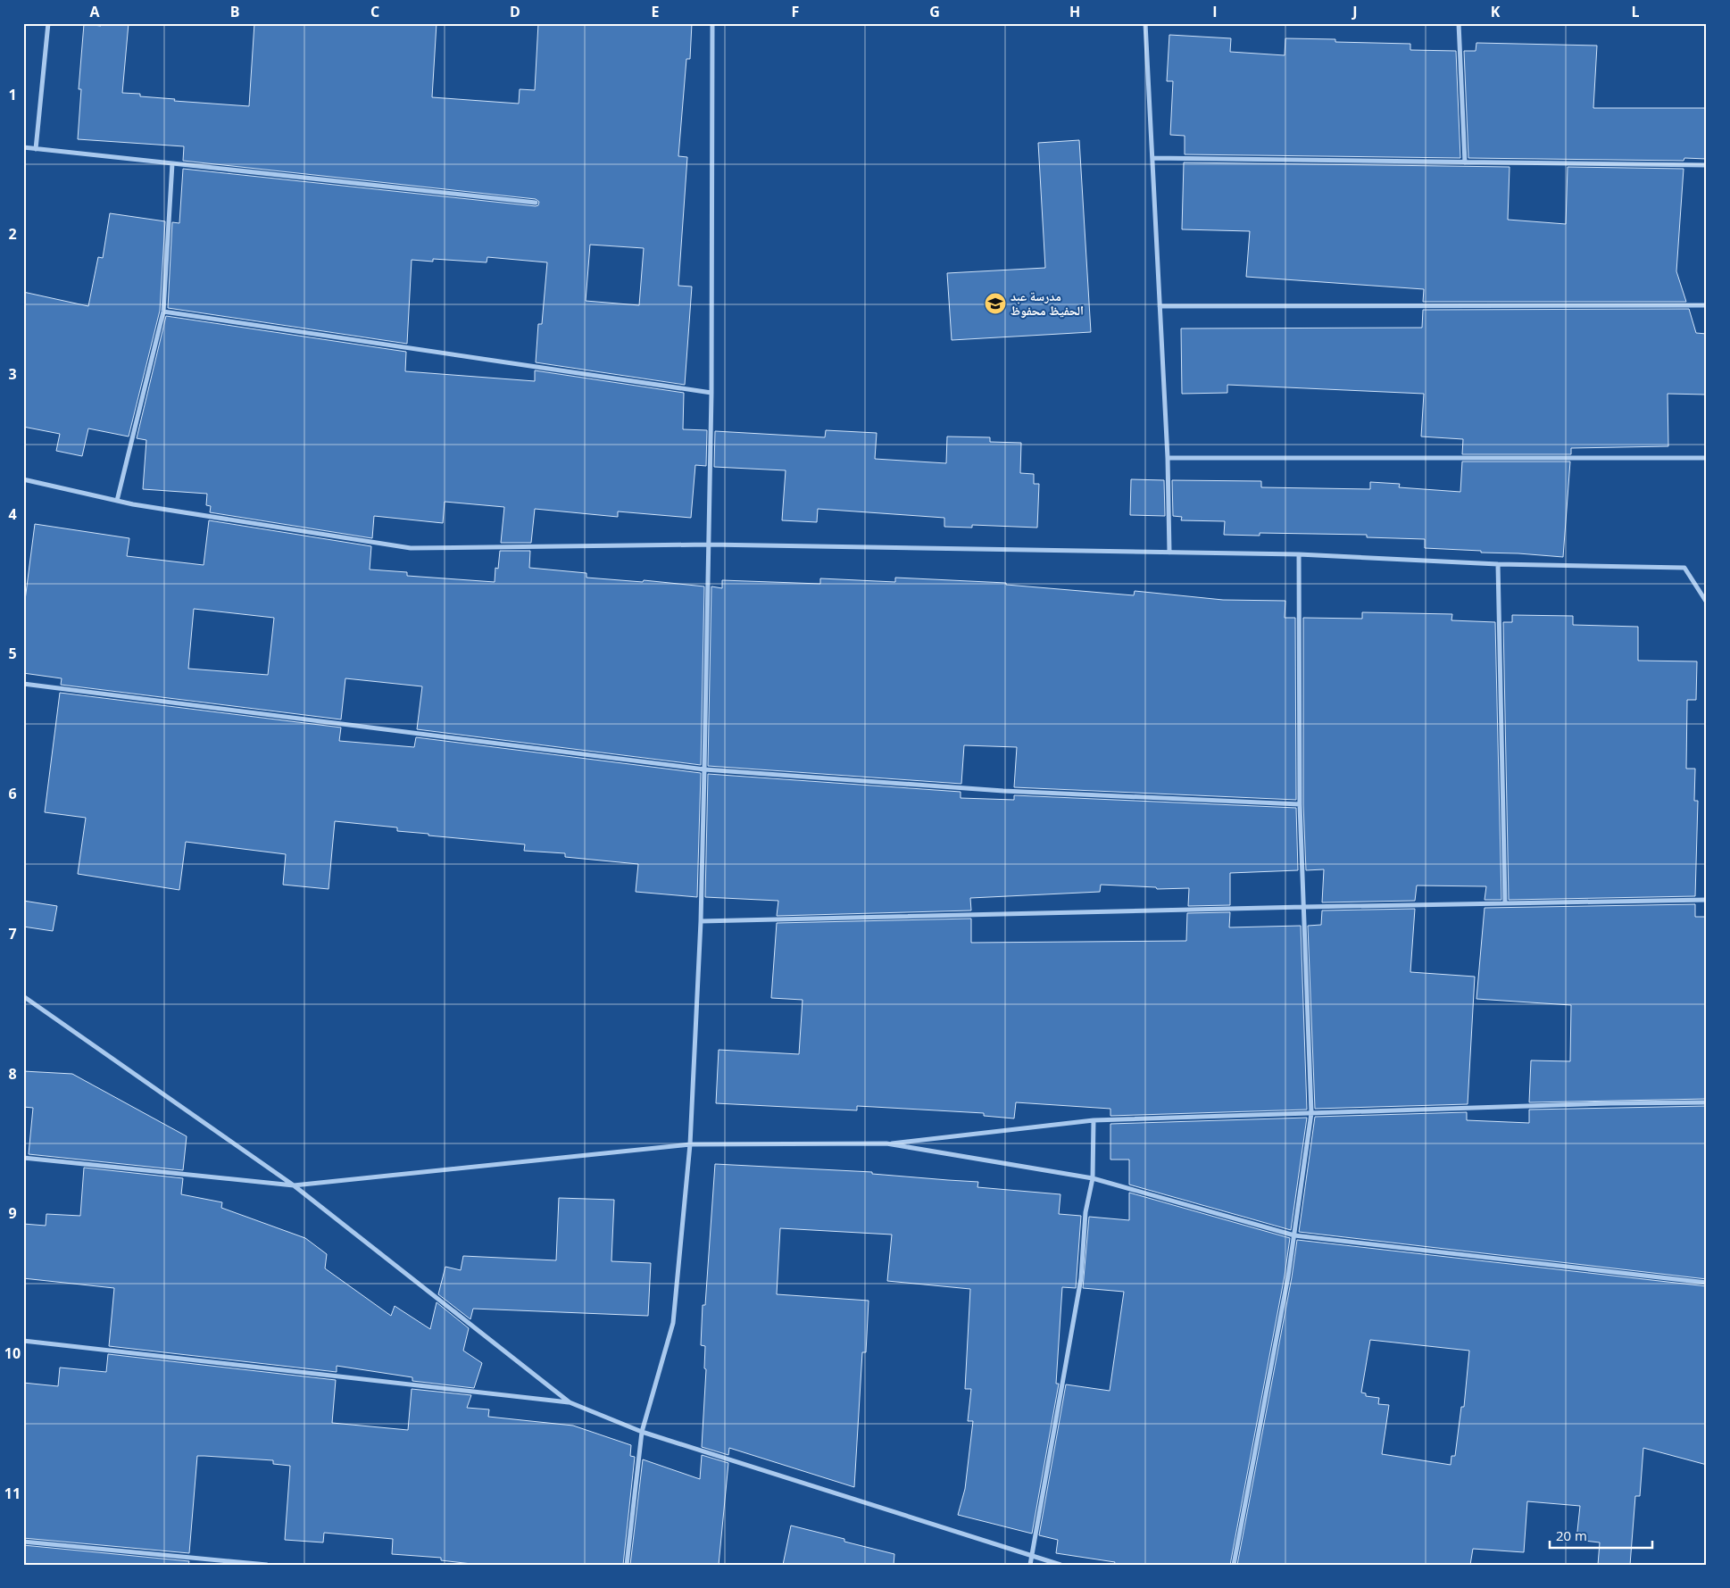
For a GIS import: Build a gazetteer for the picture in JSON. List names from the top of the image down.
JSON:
{
  "places": {
    "school or university": ["مدرسة عبد الحفيظ محفوظ"]
  },
  "scale_bar": "20 m",
  "grid": {
    "columns": [
      "A",
      "B",
      "C",
      "D",
      "E",
      "F",
      "G",
      "H",
      "I",
      "J",
      "K",
      "L"
    ],
    "rows": [
      "1",
      "2",
      "3",
      "4",
      "5",
      "6",
      "7",
      "8",
      "9",
      "10",
      "11"
    ]
  }
}
